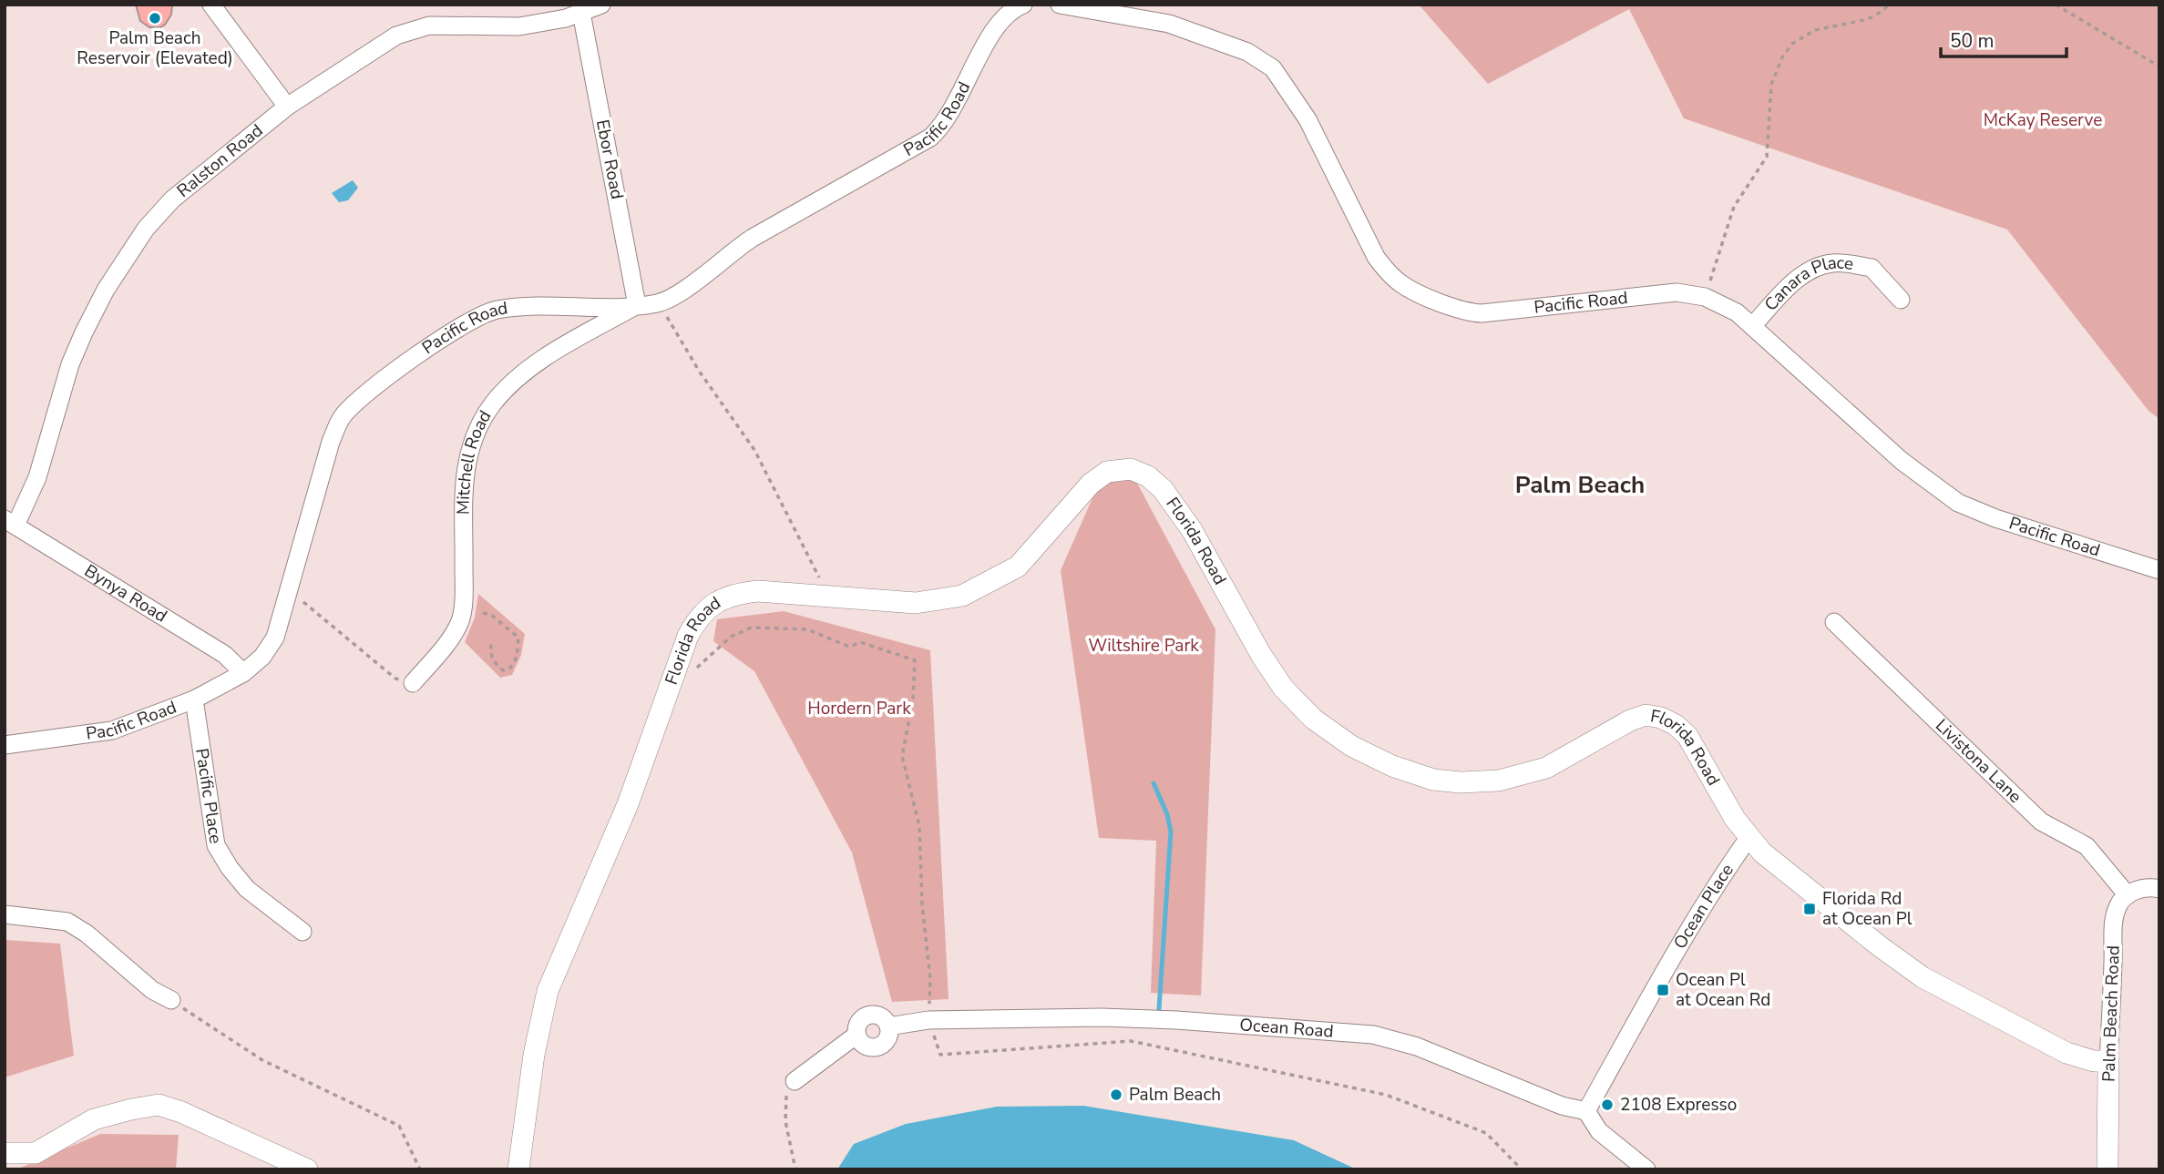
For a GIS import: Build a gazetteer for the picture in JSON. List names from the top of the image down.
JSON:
{
  "streets": {
    "main road": ["Florida Road", "Palm Beach Road"],
    "street": [
      "Pacific Road",
      "Ebor Road",
      "Ralston Road",
      "Canara Place",
      "Mitchell Road",
      "Bynya Road",
      "Livistona Lane",
      "Pacific Place",
      "Ocean Place",
      "Ocean Road"
    ]
  },
  "crossings": [
    ["Pacific Road", "Ebor Road"],
    ["Pacific Road", "Canara Place"],
    ["Pacific Road", "Mitchell Road"],
    ["Pacific Road", "Bynya Road"],
    ["Pacific Road", "Pacific Place"],
    ["Ebor Road", "Ralston Road"],
    ["Ebor Road", "Mitchell Road"],
    ["Ralston Road", "Bynya Road"],
    ["Florida Road", "Ocean Place"],
    ["Florida Road", "Palm Beach Road"],
    ["Livistona Lane", "Palm Beach Road"],
    ["Ocean Place", "Ocean Road"]
  ],
  "districts": ["Palm Beach"],
  "parks": ["McKay Reserve", "Wiltshire Park", "Hordern Park"],
  "places": {
    "other": ["Palm Beach Reservoir (Elevated)", "Palm Beach", "2108 Expresso"],
    "transit": ["Florida Rd at Ocean Pl", "Ocean Pl at Ocean Rd"]
  },
  "scale_bar": "50 m"
}
